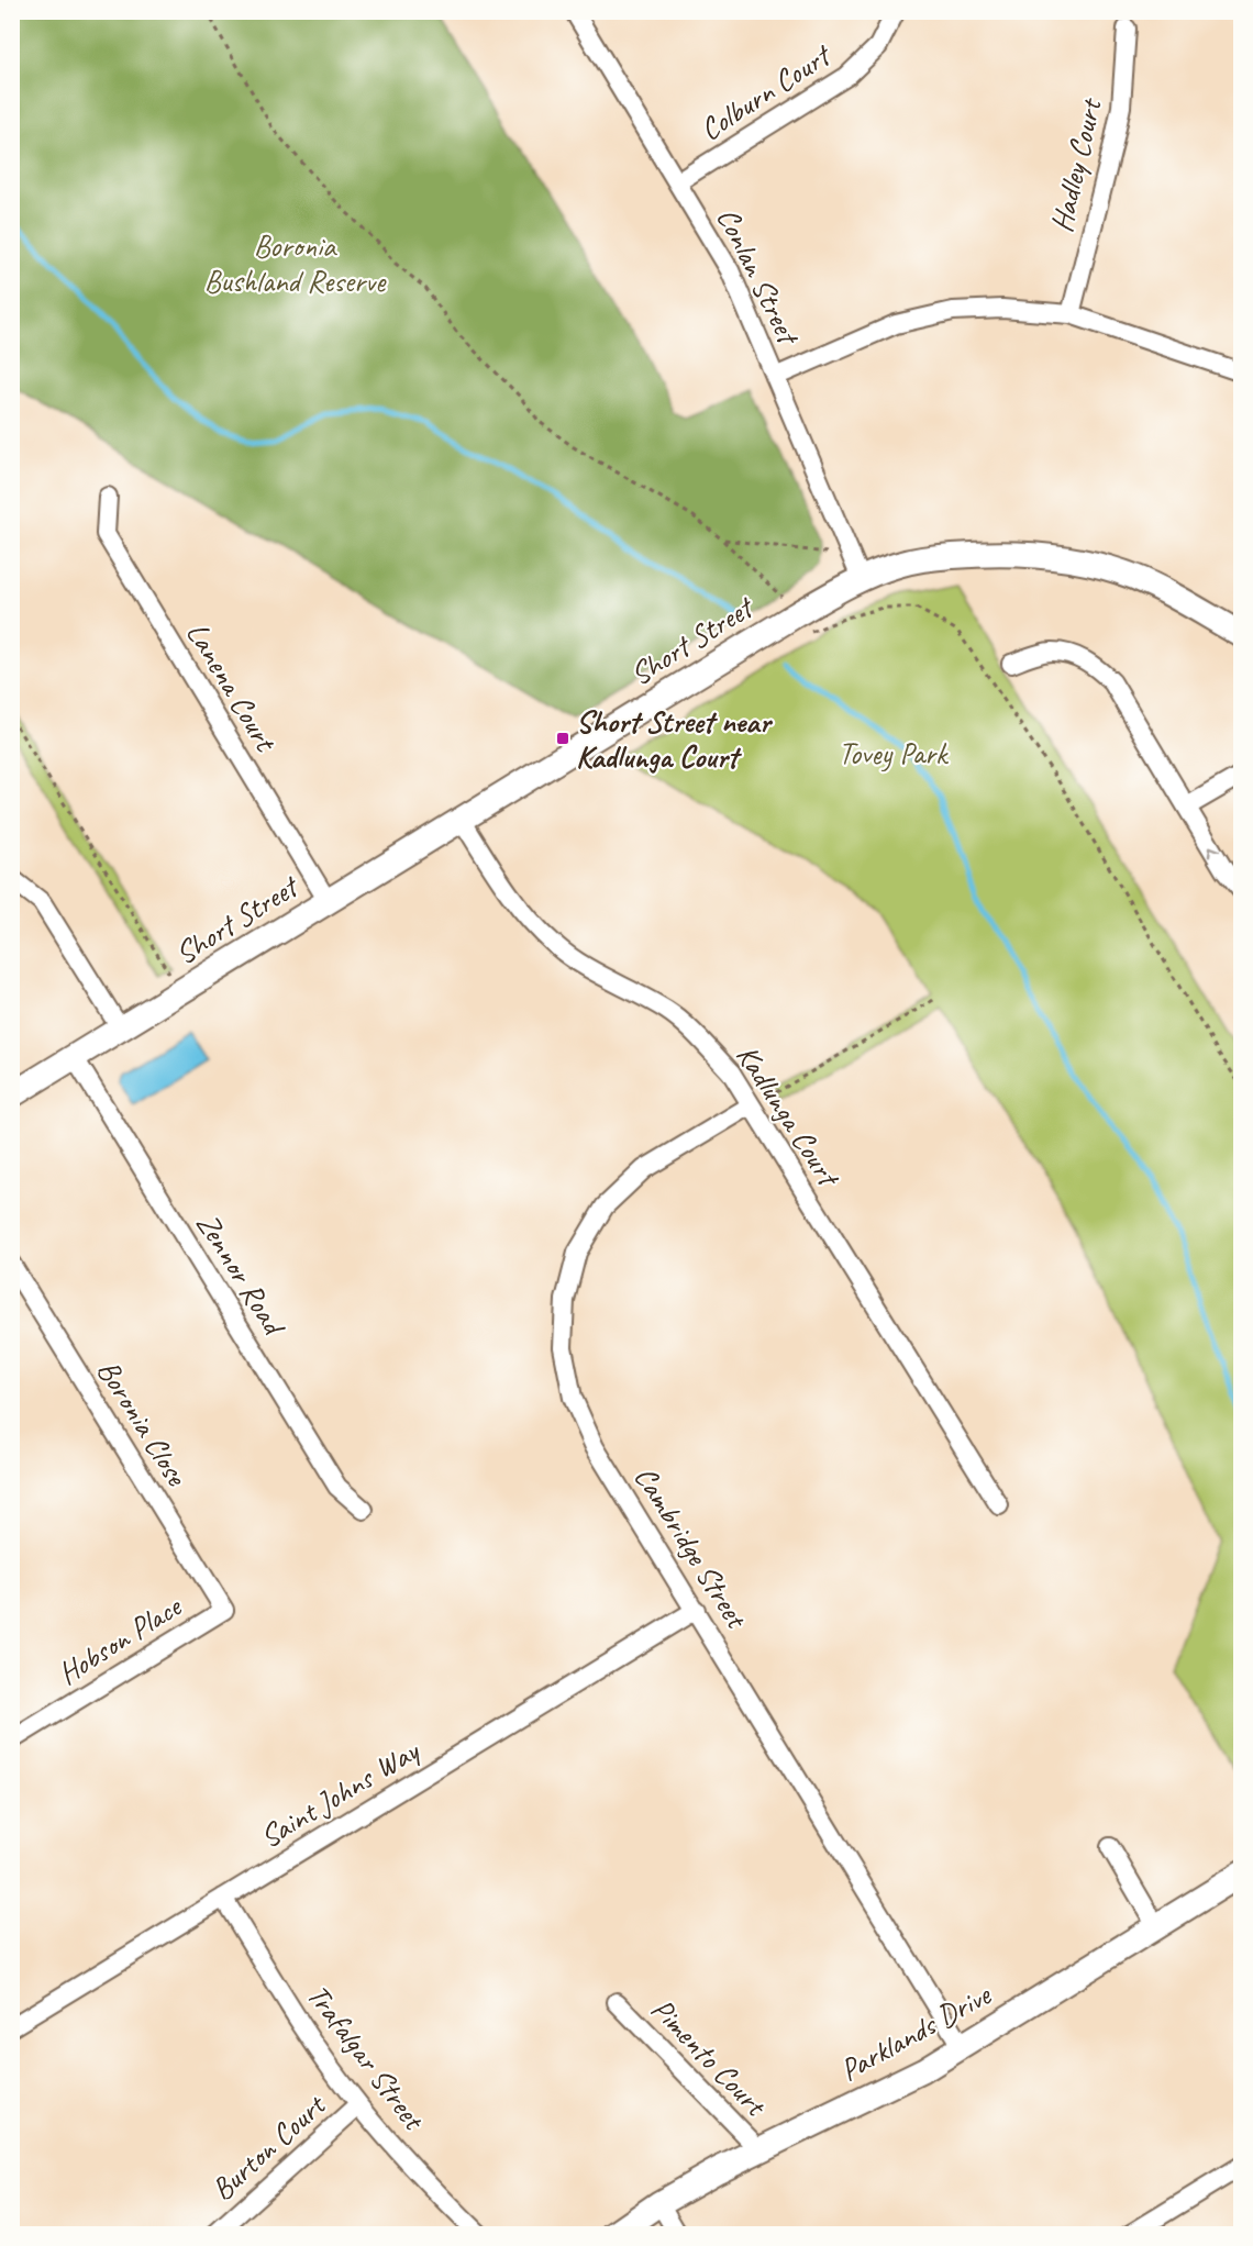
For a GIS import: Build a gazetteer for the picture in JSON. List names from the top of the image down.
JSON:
{
  "streets": {
    "street": [
      "Colburn Court",
      "Hadley Court",
      "Conlan Street",
      "Short Street",
      "Lanena Court",
      "Kadlunga Court",
      "Zennor Road",
      "Boronia Close",
      "Cambridge Street",
      "Hobson Place",
      "Saint Johns Way",
      "Parklands Drive",
      "Trafalgar Street",
      "Pimento Court",
      "Burton Court"
    ]
  },
  "crossings": [
    ["Colburn Court", "Conlan Street"],
    ["Conlan Street", "Short Street"],
    ["Short Street", "Lanena Court"],
    ["Short Street", "Kadlunga Court"],
    ["Short Street", "Zennor Road"],
    ["Kadlunga Court", "Cambridge Street"],
    ["Boronia Close", "Hobson Place"],
    ["Cambridge Street", "Saint Johns Way"],
    ["Cambridge Street", "Parklands Drive"],
    ["Saint Johns Way", "Trafalgar Street"],
    ["Parklands Drive", "Pimento Court"],
    ["Trafalgar Street", "Burton Court"]
  ],
  "parks": ["Boronia Bushland Reserve", "Tovey Park"],
  "places": {
    "transit": ["Short Street near Kadlunga Court"]
  }
}
